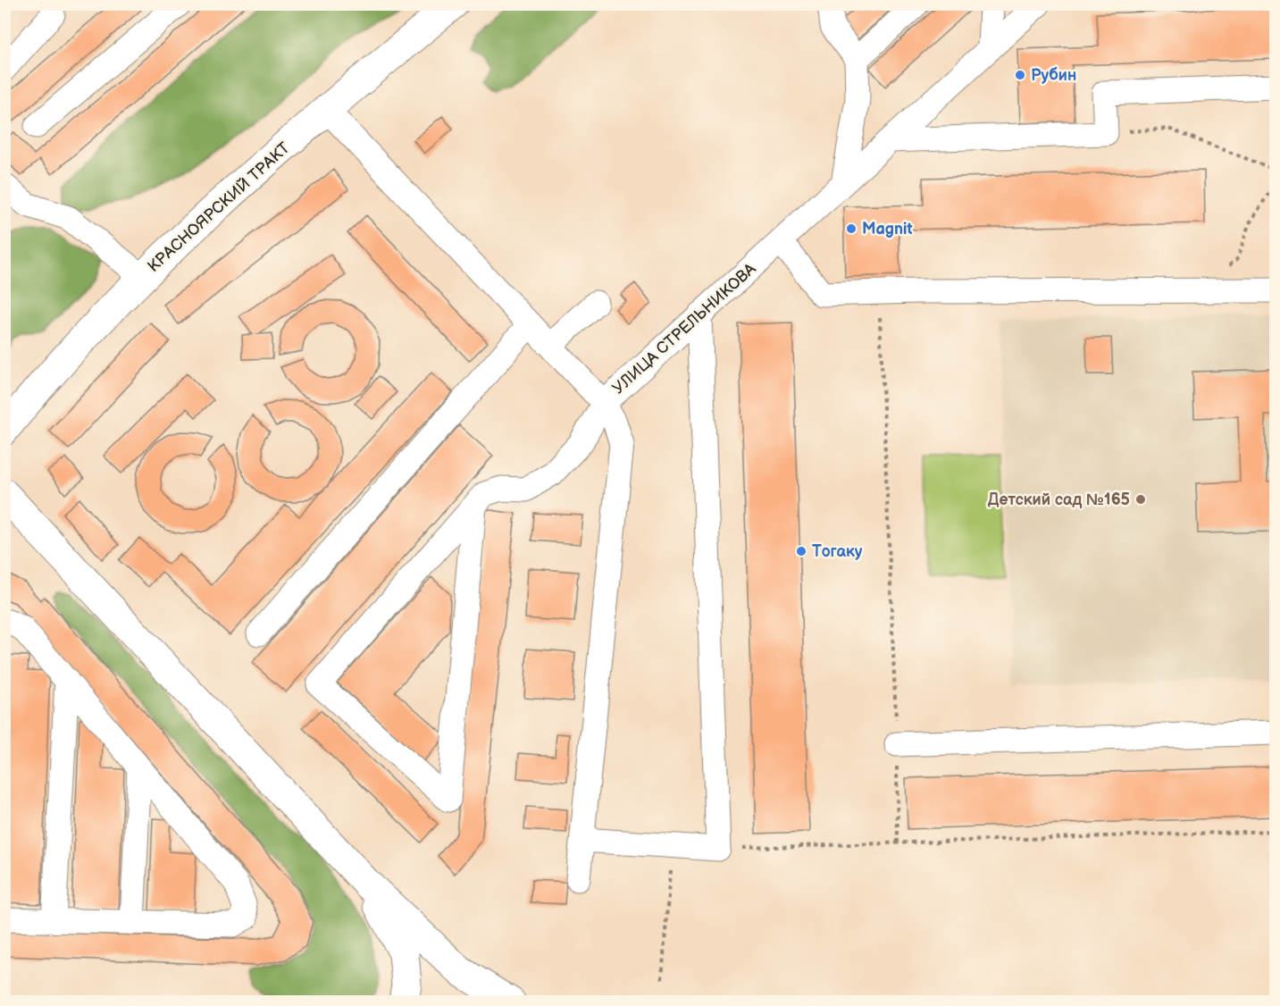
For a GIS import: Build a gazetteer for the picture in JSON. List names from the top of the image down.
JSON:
{
  "streets": {
    "main road": ["КРАСНОЯРСКИЙ ТРАКТ"],
    "street": ["УЛИЦА СТРЕЛЬНИКОВА"]
  },
  "crossings": [
    ["КРАСНОЯРСКИЙ ТРАКТ", "УЛИЦА СТРЕЛЬНИКОВА"]
  ],
  "places": [
    "Рубин",
    "Magnit",
    "Детский сад №165",
    "Тогаку"
  ]
}
